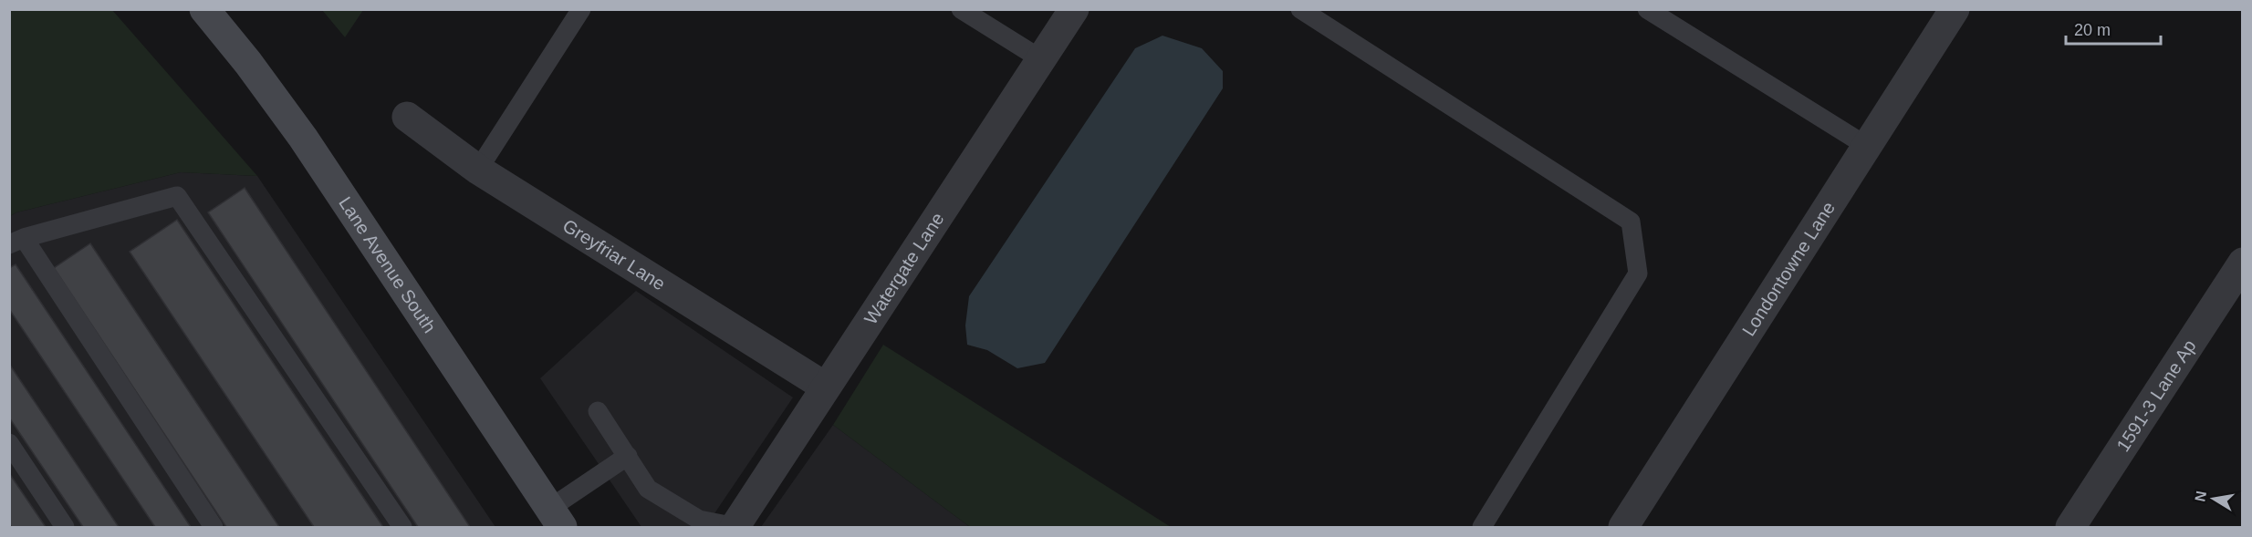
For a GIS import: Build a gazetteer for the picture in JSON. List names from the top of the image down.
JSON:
{
  "streets": {
    "main road": ["Lane Avenue South"],
    "street": [
      "Greyfriar Lane",
      "Watergate Lane",
      "Londontowne Lane",
      "1591-3 Lane Ap"
    ]
  },
  "crossings": [
    ["Greyfriar Lane", "Watergate Lane"]
  ],
  "scale_bar": "20 m",
  "north": "left"
}
